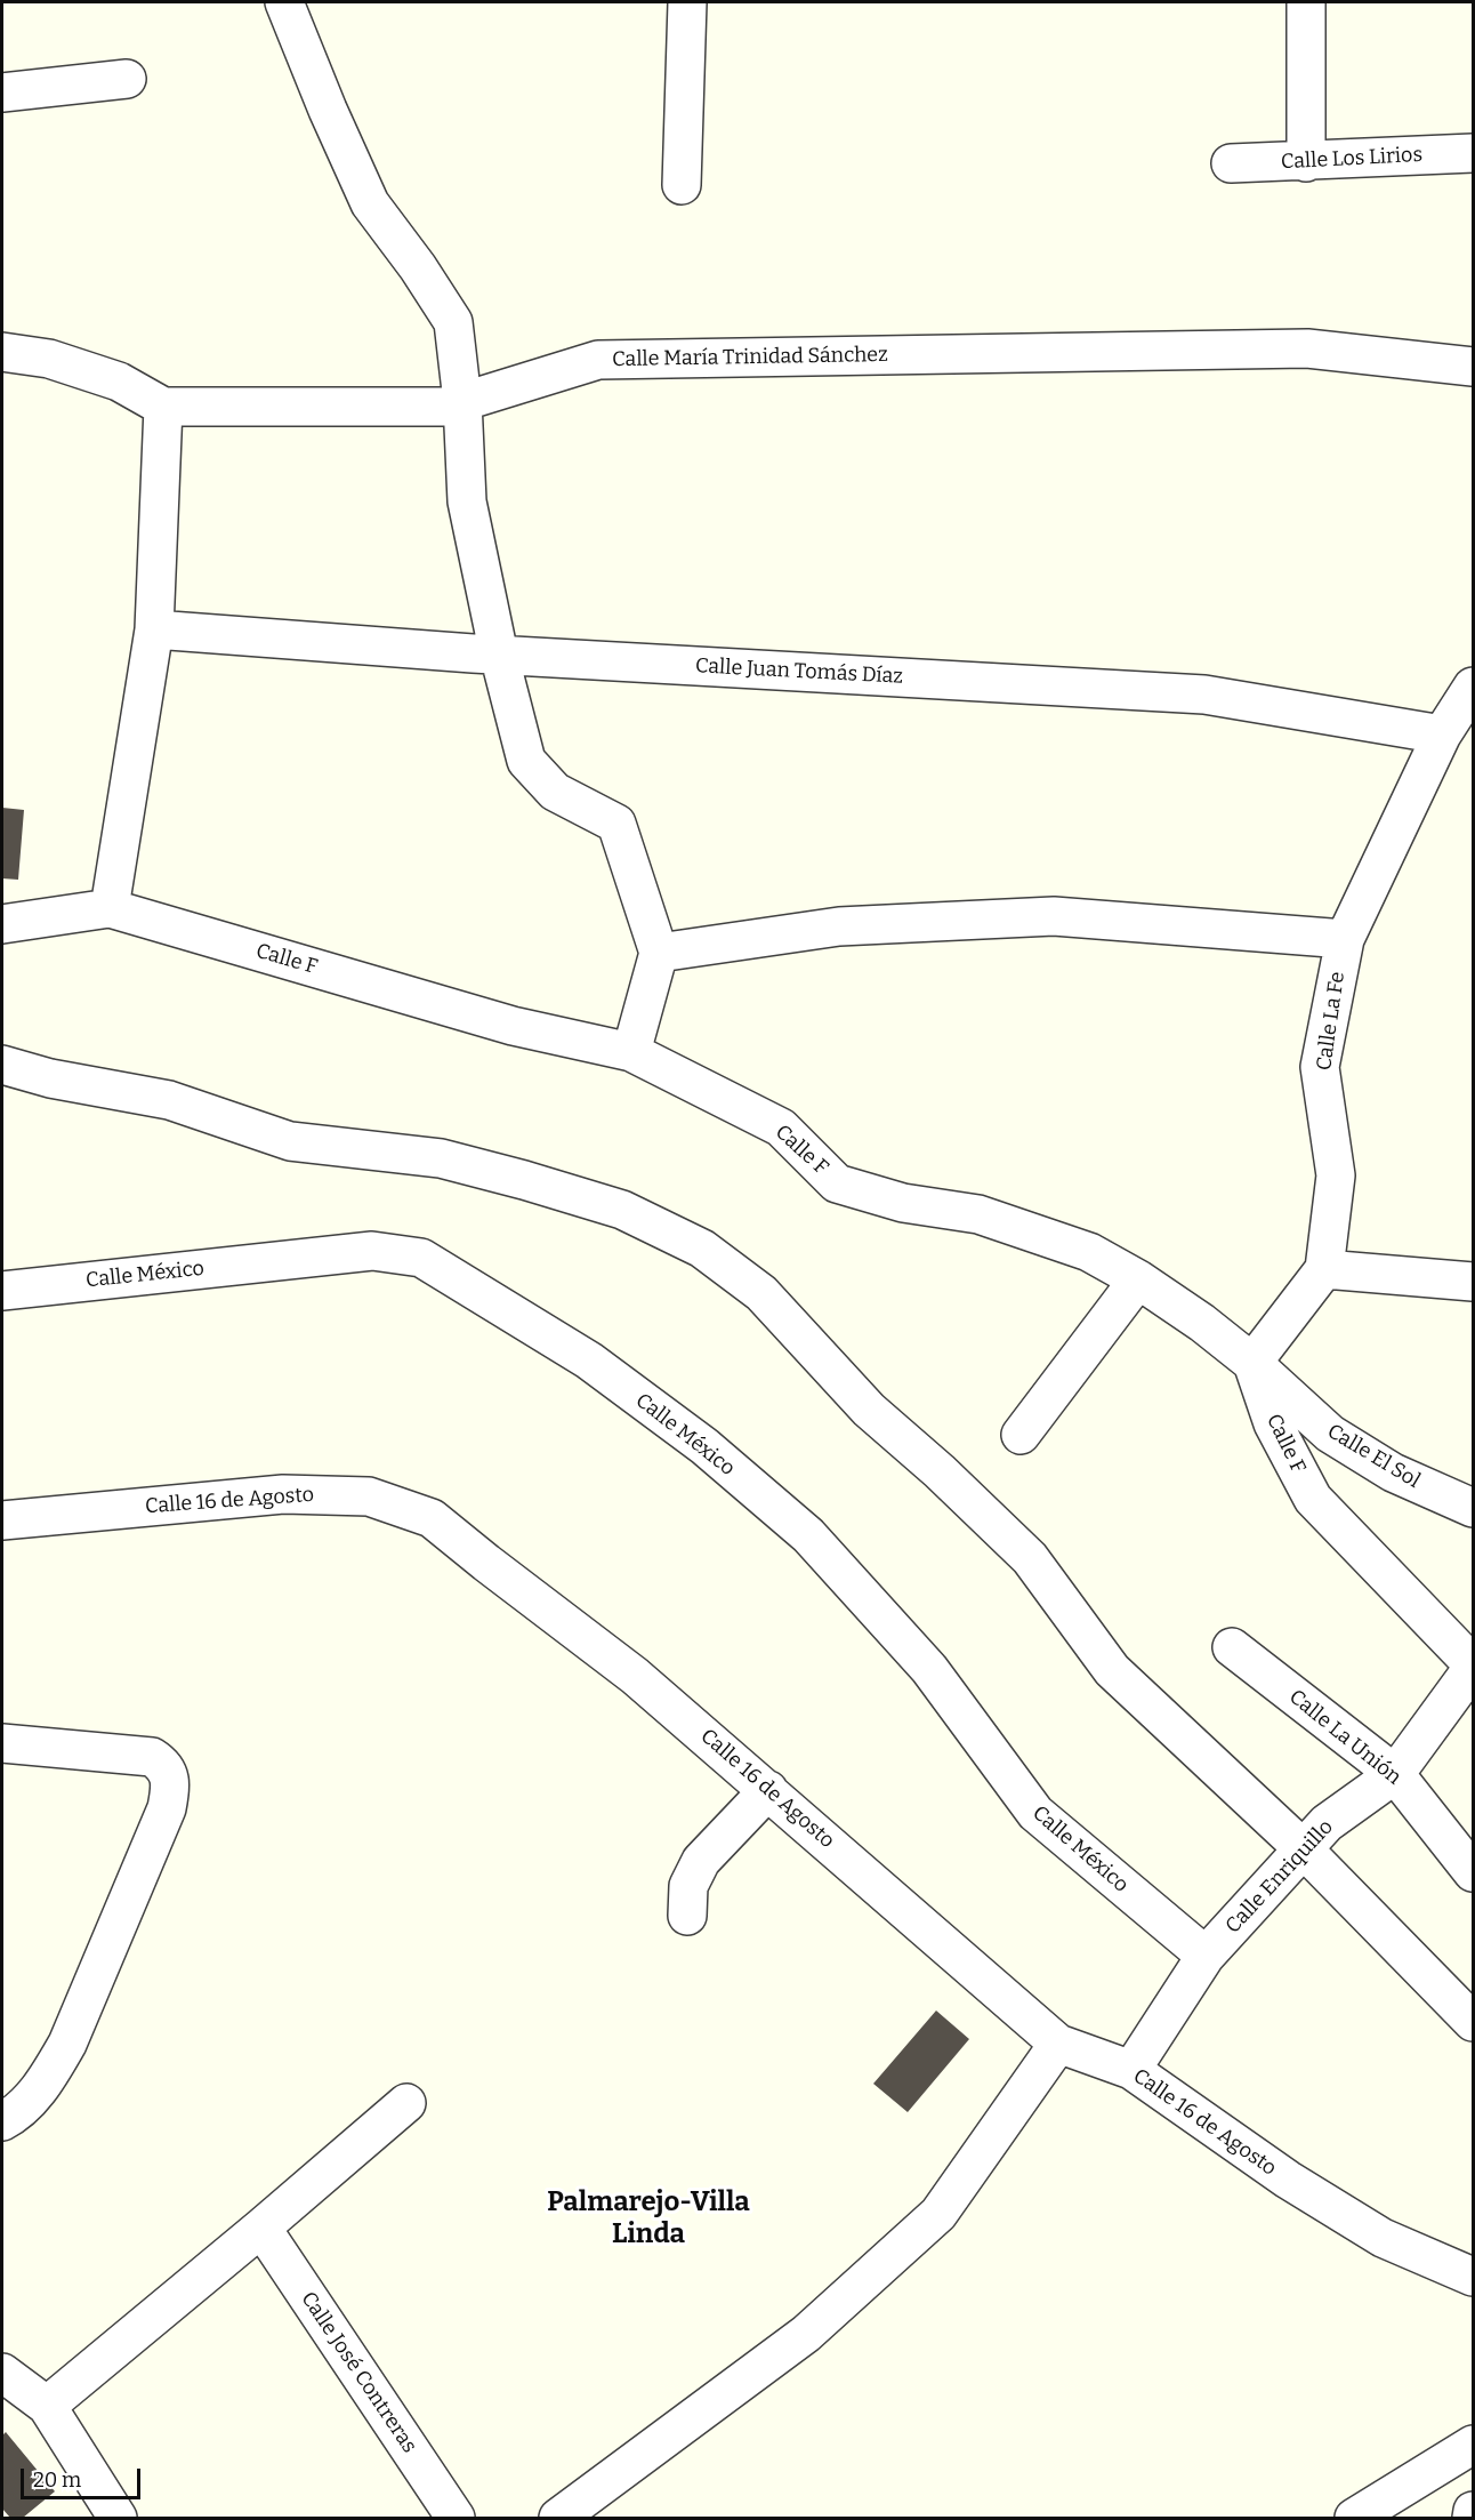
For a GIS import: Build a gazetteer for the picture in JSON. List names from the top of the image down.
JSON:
{
  "streets": {
    "street": [
      "Calle Los Lirios",
      "Calle María Trinidad Sánchez",
      "Calle Juan Tomás Díaz",
      "Calle F",
      "Calle La Fe",
      "Calle México",
      "Calle El Sol",
      "Calle 16 de Agosto",
      "Calle La Unión",
      "Calle Enriquillo",
      "Calle José Contreras"
    ]
  },
  "crossings": [
    ["Calle Juan Tomás Díaz", "Calle La Fe"],
    ["Calle F", "Calle El Sol"],
    ["Calle F", "Calle Enriquillo"],
    ["Calle México", "Calle Enriquillo"],
    ["Calle 16 de Agosto", "Calle Enriquillo"],
    ["Calle La Unión", "Calle Enriquillo"]
  ],
  "districts": ["Palmarejo-Villa Linda"],
  "scale_bar": "20 m"
}
